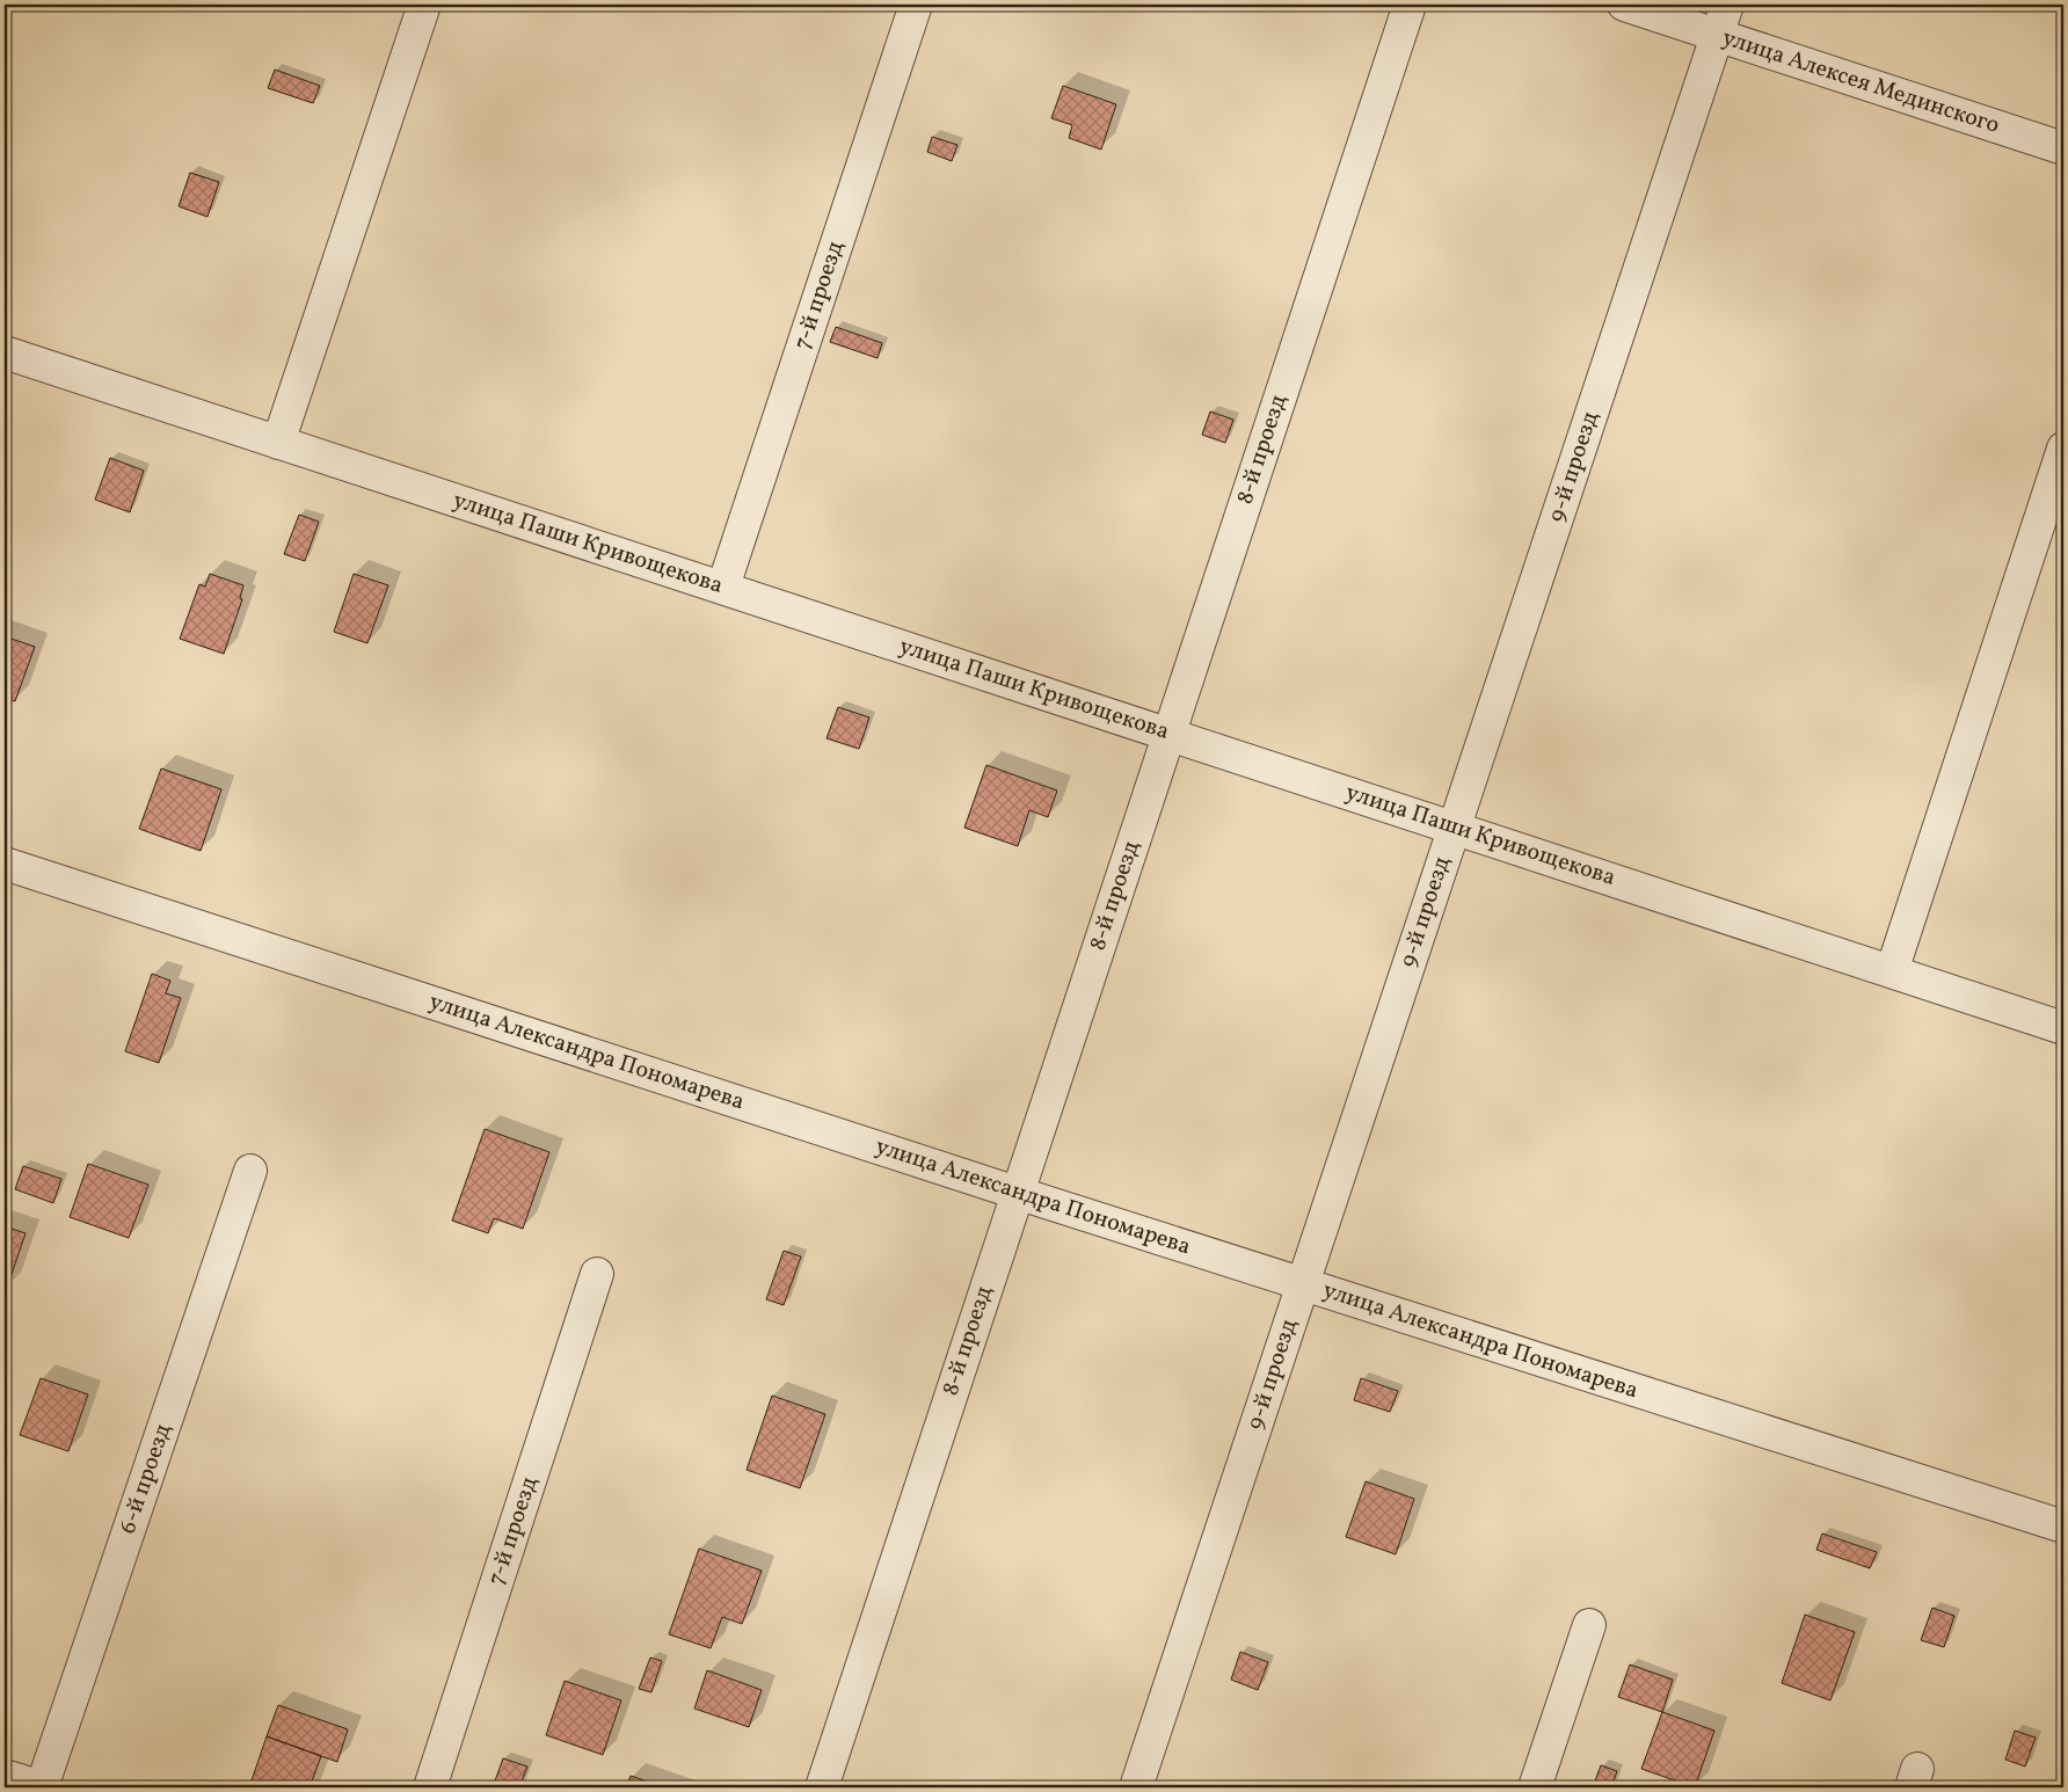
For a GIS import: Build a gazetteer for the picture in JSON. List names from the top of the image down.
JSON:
{
  "streets": {
    "street": [
      "улица Алексея Мединского",
      "7-й проезд",
      "8-й проезд",
      "9-й проезд",
      "улица Паши Кривощекова",
      "улица Александра Пономарева",
      "6-й проезд"
    ]
  },
  "crossings": [
    ["улица Алексея Мединского", "9-й проезд"],
    ["7-й проезд", "улица Паши Кривощекова"],
    ["8-й проезд", "улица Паши Кривощекова"],
    ["8-й проезд", "улица Александра Пономарева"],
    ["9-й проезд", "улица Паши Кривощекова"],
    ["9-й проезд", "улица Александра Пономарева"]
  ]
}
